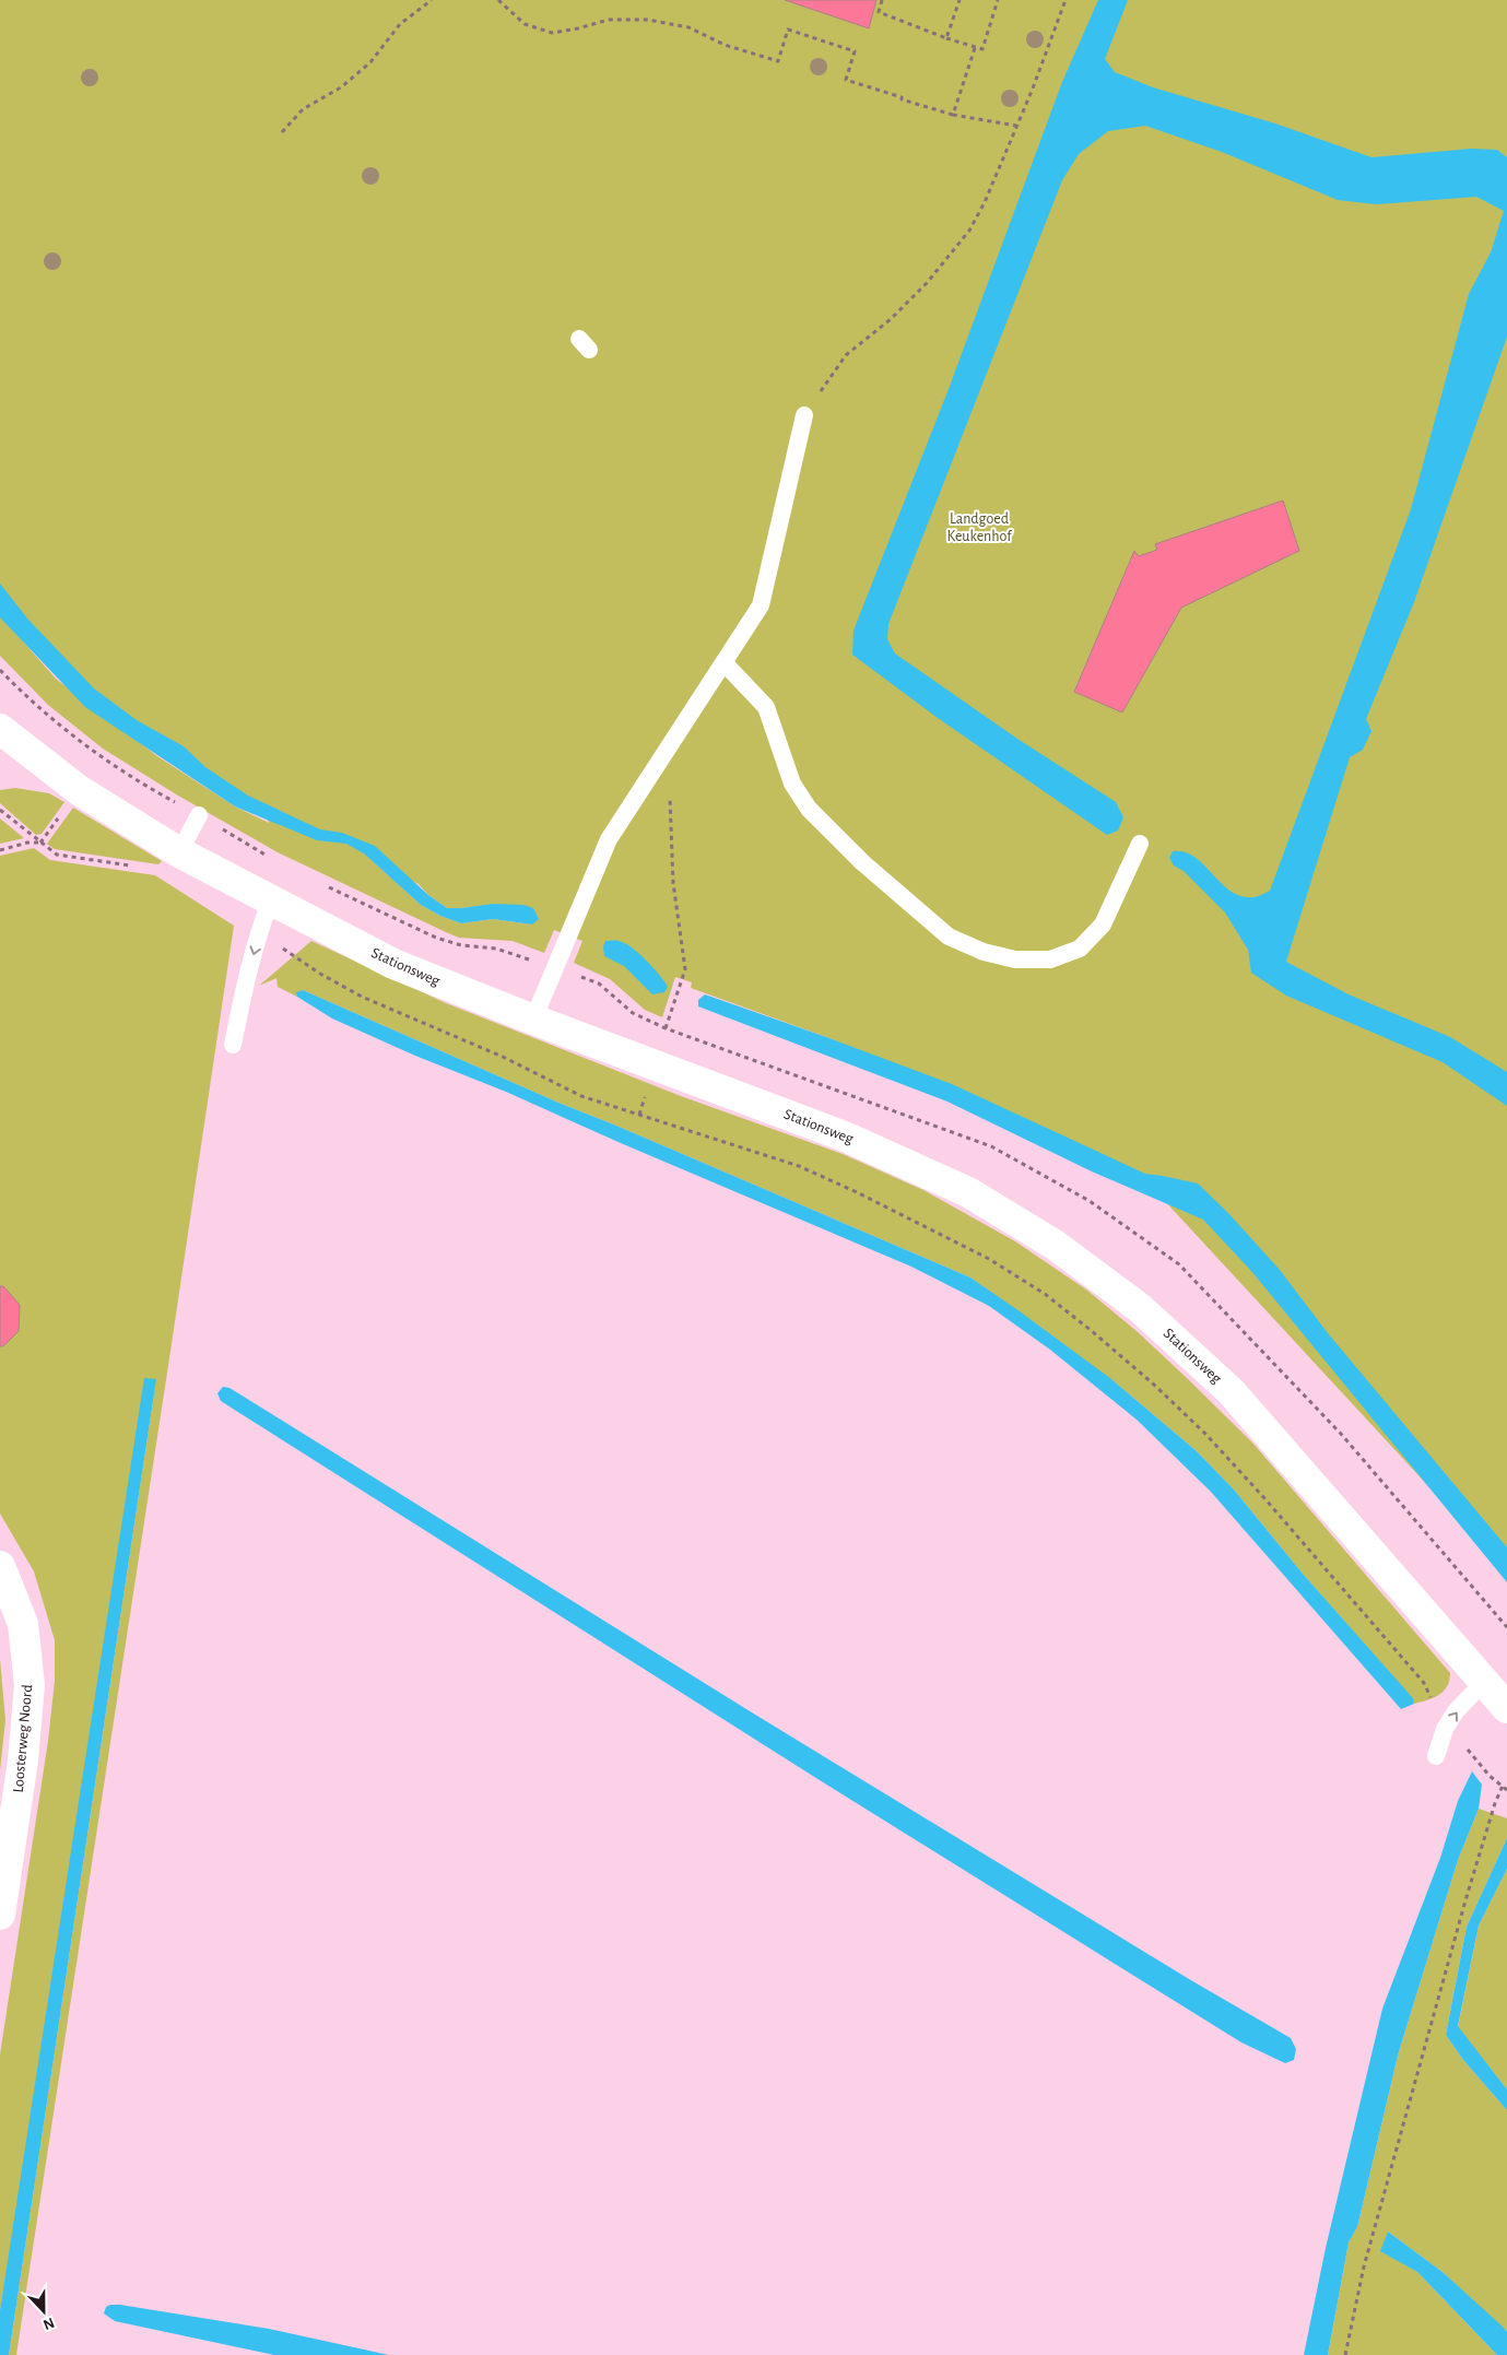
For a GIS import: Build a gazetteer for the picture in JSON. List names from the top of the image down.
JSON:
{
  "streets": {
    "main road": ["Stationsweg", "Loosterweg Noord"]
  },
  "parks": ["Landgoed Keukenhof"],
  "north": "bottom"
}
